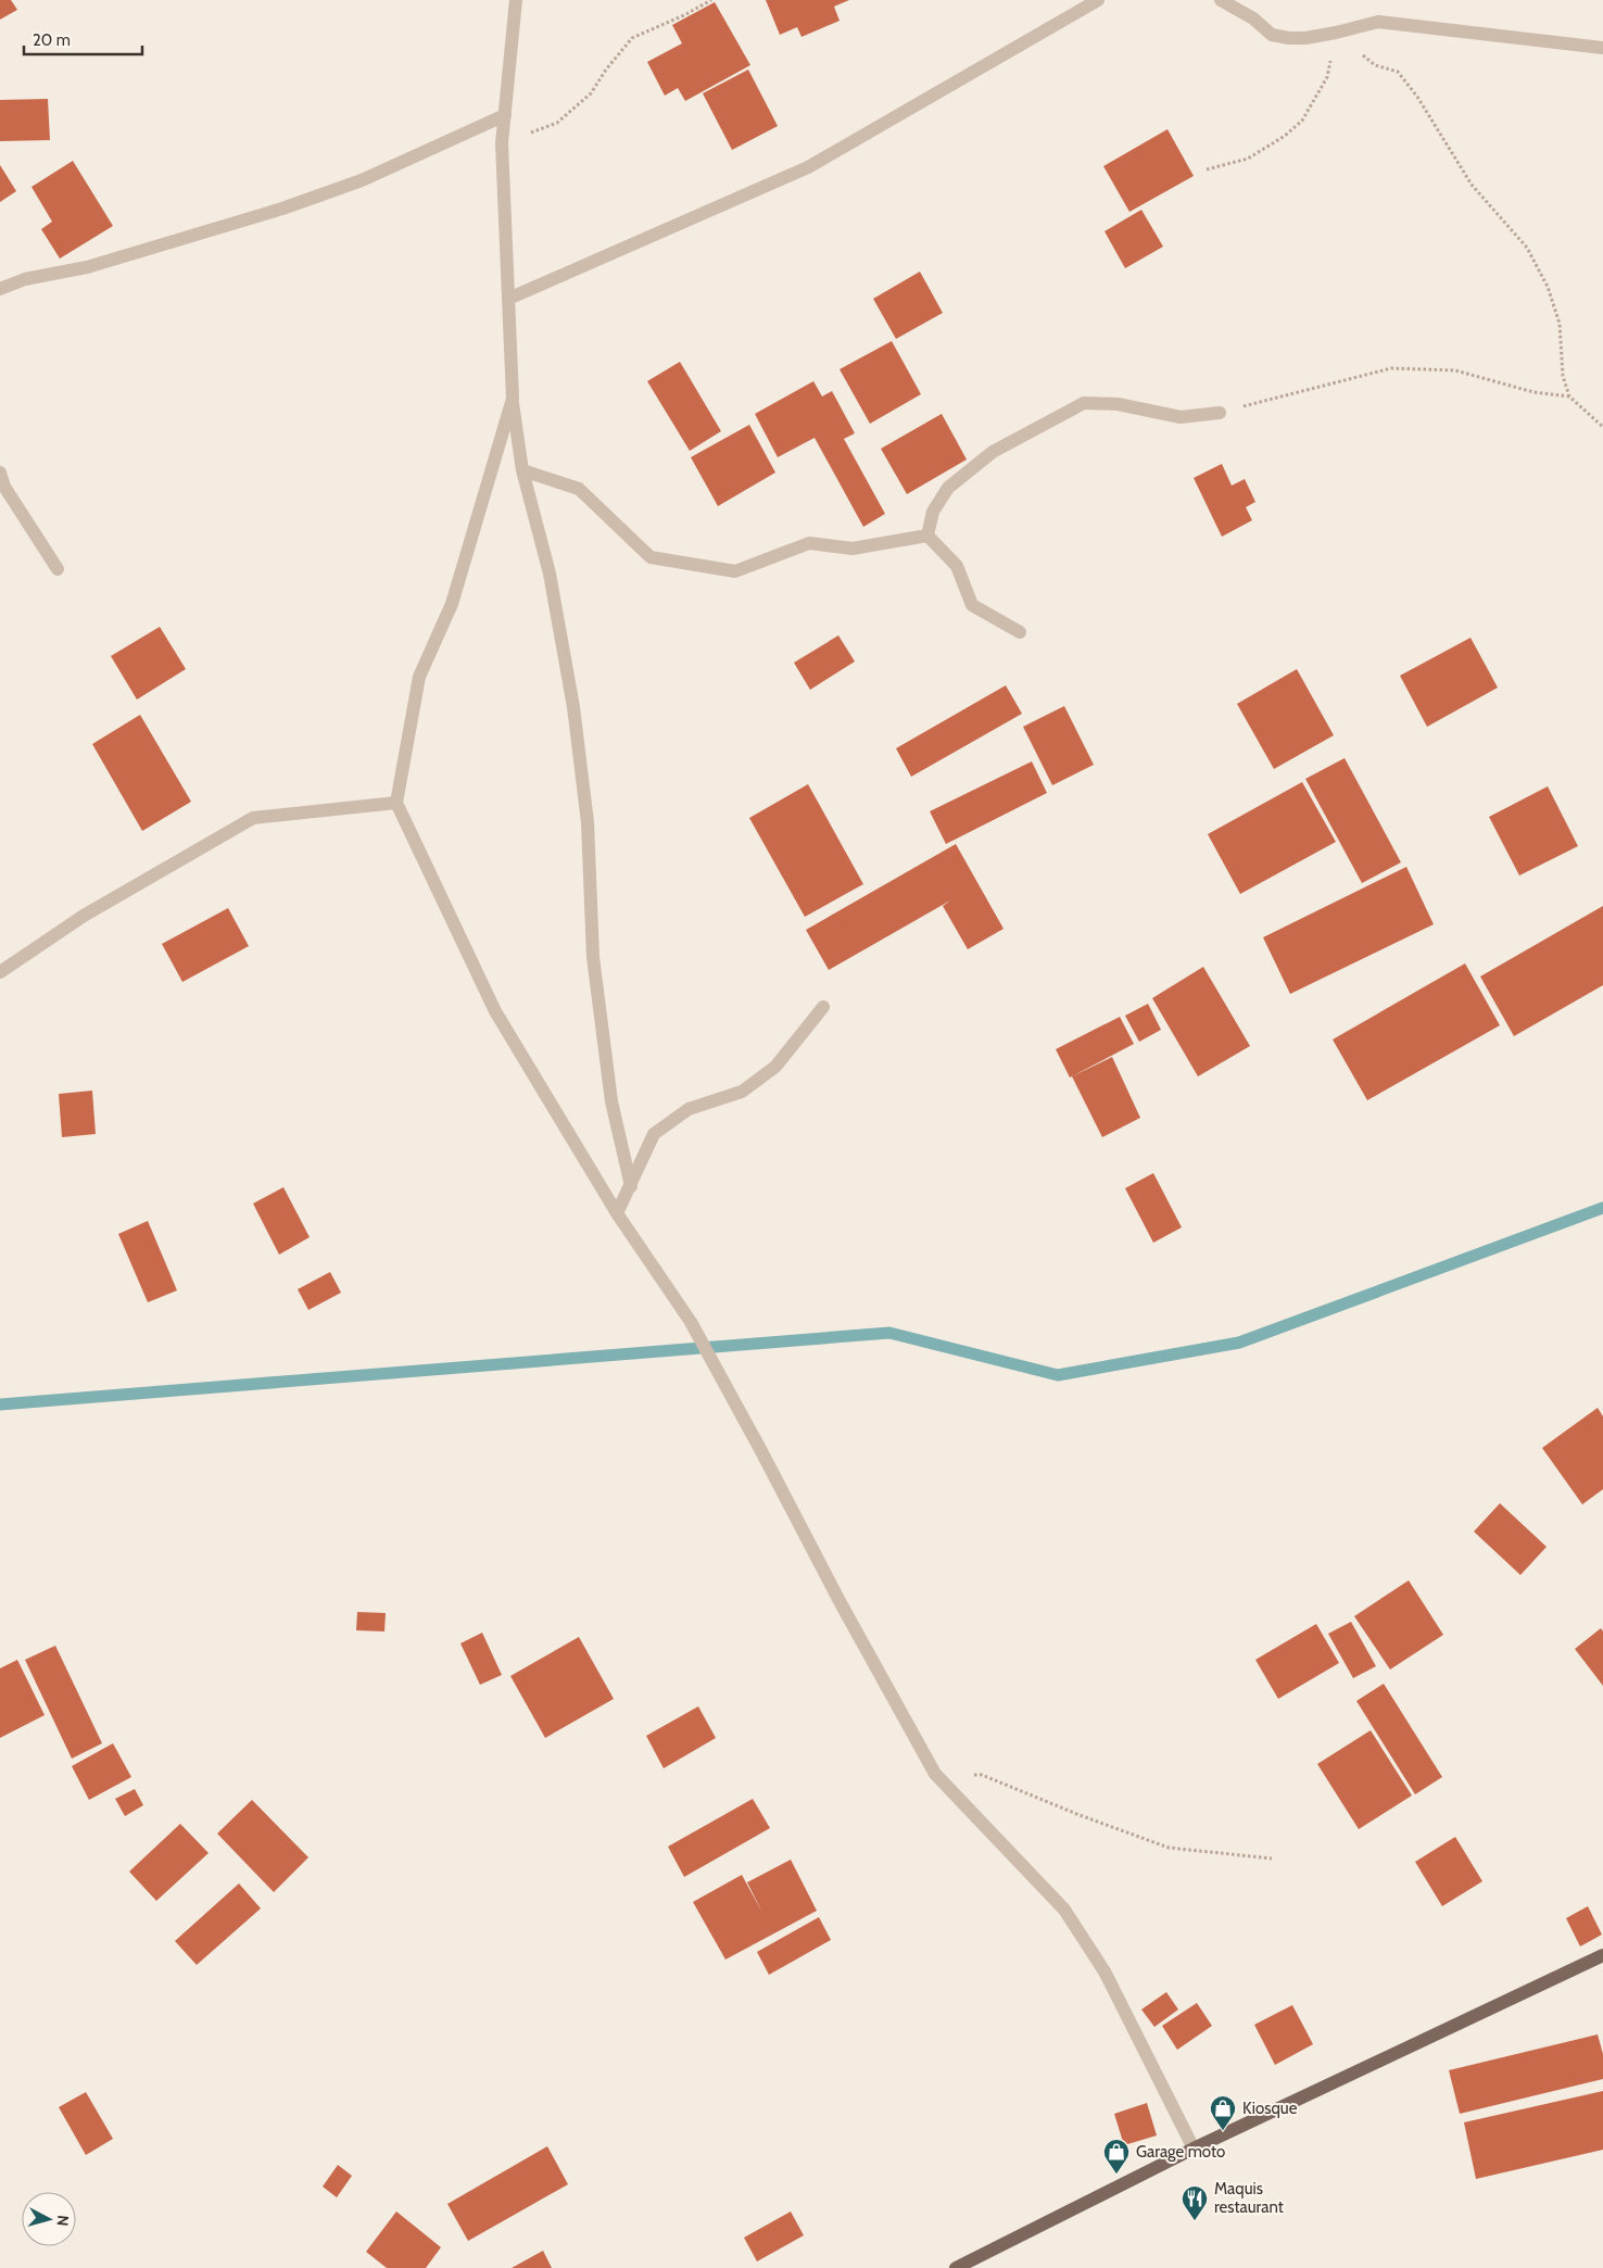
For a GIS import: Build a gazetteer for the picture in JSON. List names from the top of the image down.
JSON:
{
  "places": {
    "shop": ["Kiosque", "Garage moto"],
    "restaurant": ["Maquis restaurant"]
  },
  "scale_bar": "20 m",
  "north": "right"
}
